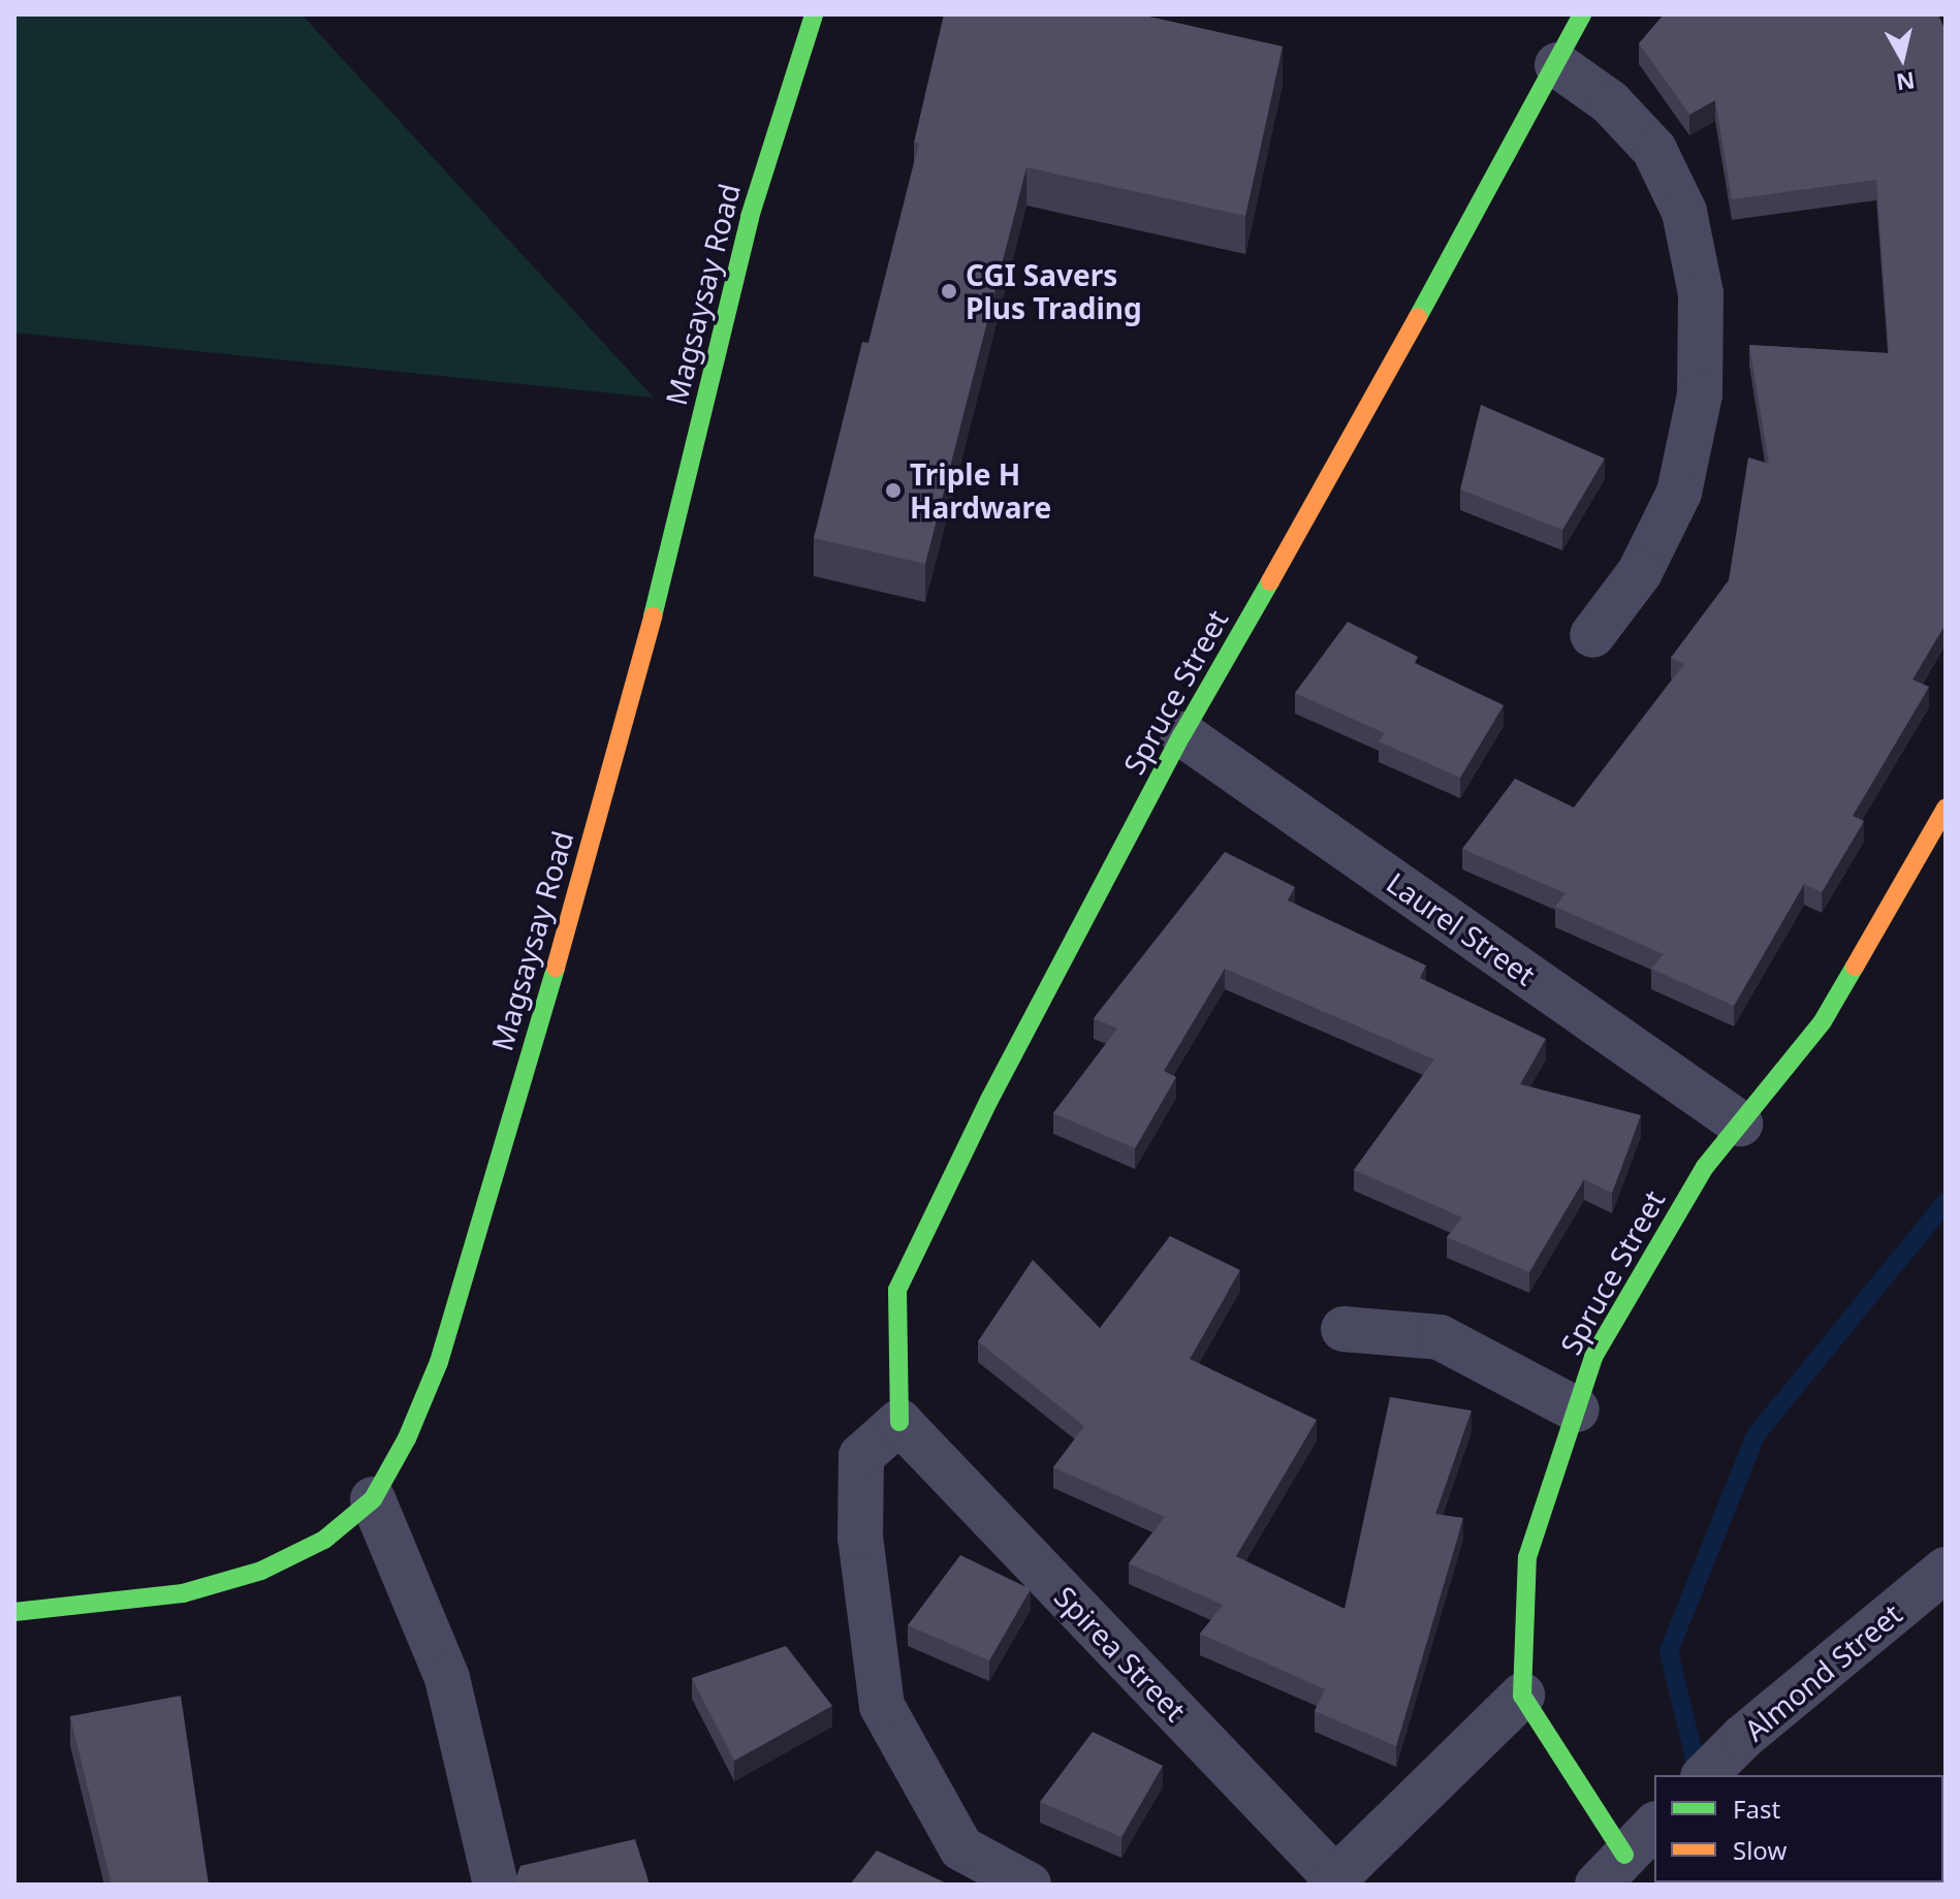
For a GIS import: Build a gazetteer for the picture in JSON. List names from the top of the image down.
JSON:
{
  "streets": {
    "street": [
      "Magsaysay Road",
      "Spruce Street",
      "Laurel Street",
      "Spirea Street",
      "Almond Street"
    ]
  },
  "crossings": [
    ["Spruce Street", "Laurel Street"],
    ["Spruce Street", "Spirea Street"]
  ],
  "places": ["CGI Savers Plus Trading", "Triple H Hardware"],
  "legend": ["Fast", "Slow"],
  "north": "bottom"
}
